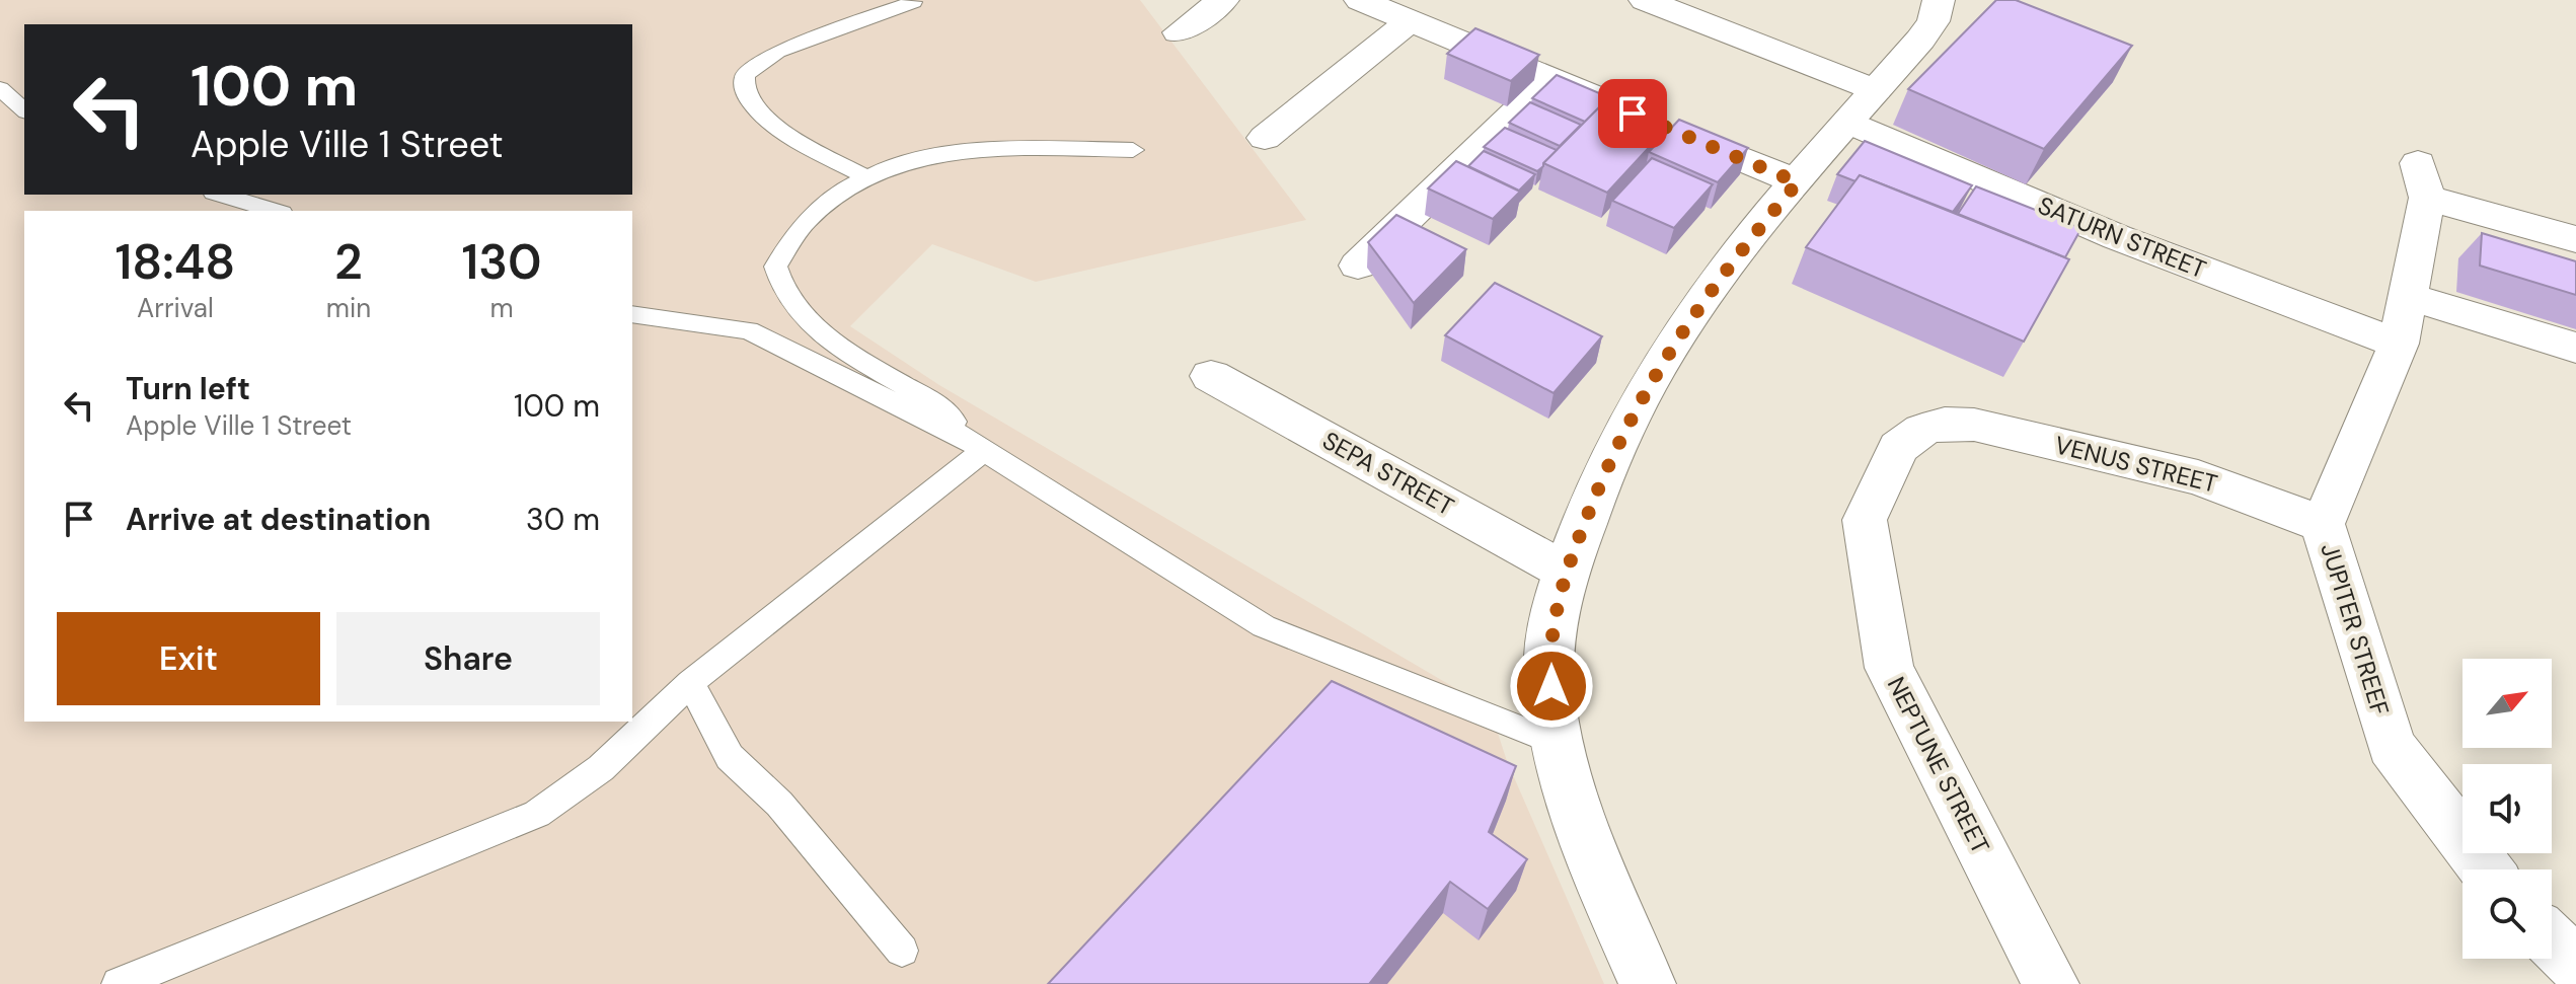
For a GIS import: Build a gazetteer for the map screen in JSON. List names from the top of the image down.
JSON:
{
  "streets": {
    "street": [
      "SATURN STREET",
      "VENUS STREET",
      "SEPA STREET",
      "JUPITER STREEF",
      "NEPTUNE STREET"
    ]
  },
  "crossings": [
    ["SATURN STREET", "JUPITER STREEF"],
    ["VENUS STREET", "JUPITER STREEF"],
    ["VENUS STREET", "NEPTUNE STREET"]
  ],
  "north": "top right",
  "page": {
    "turn": ["100 m", "Apple Ville 1 Street"],
    "eta": [
      "18:48",
      "Arrival",
      "2",
      "min",
      "130",
      "m"
    ],
    "list": [
      {
        "name": "Turn left",
        "note": "Apple Ville 1 Street",
        "value": "100 m"
      },
      {
        "name": "Arrive at destination",
        "value": "30 m"
      }
    ],
    "buttons": ["Exit", "Share"]
  }
}
